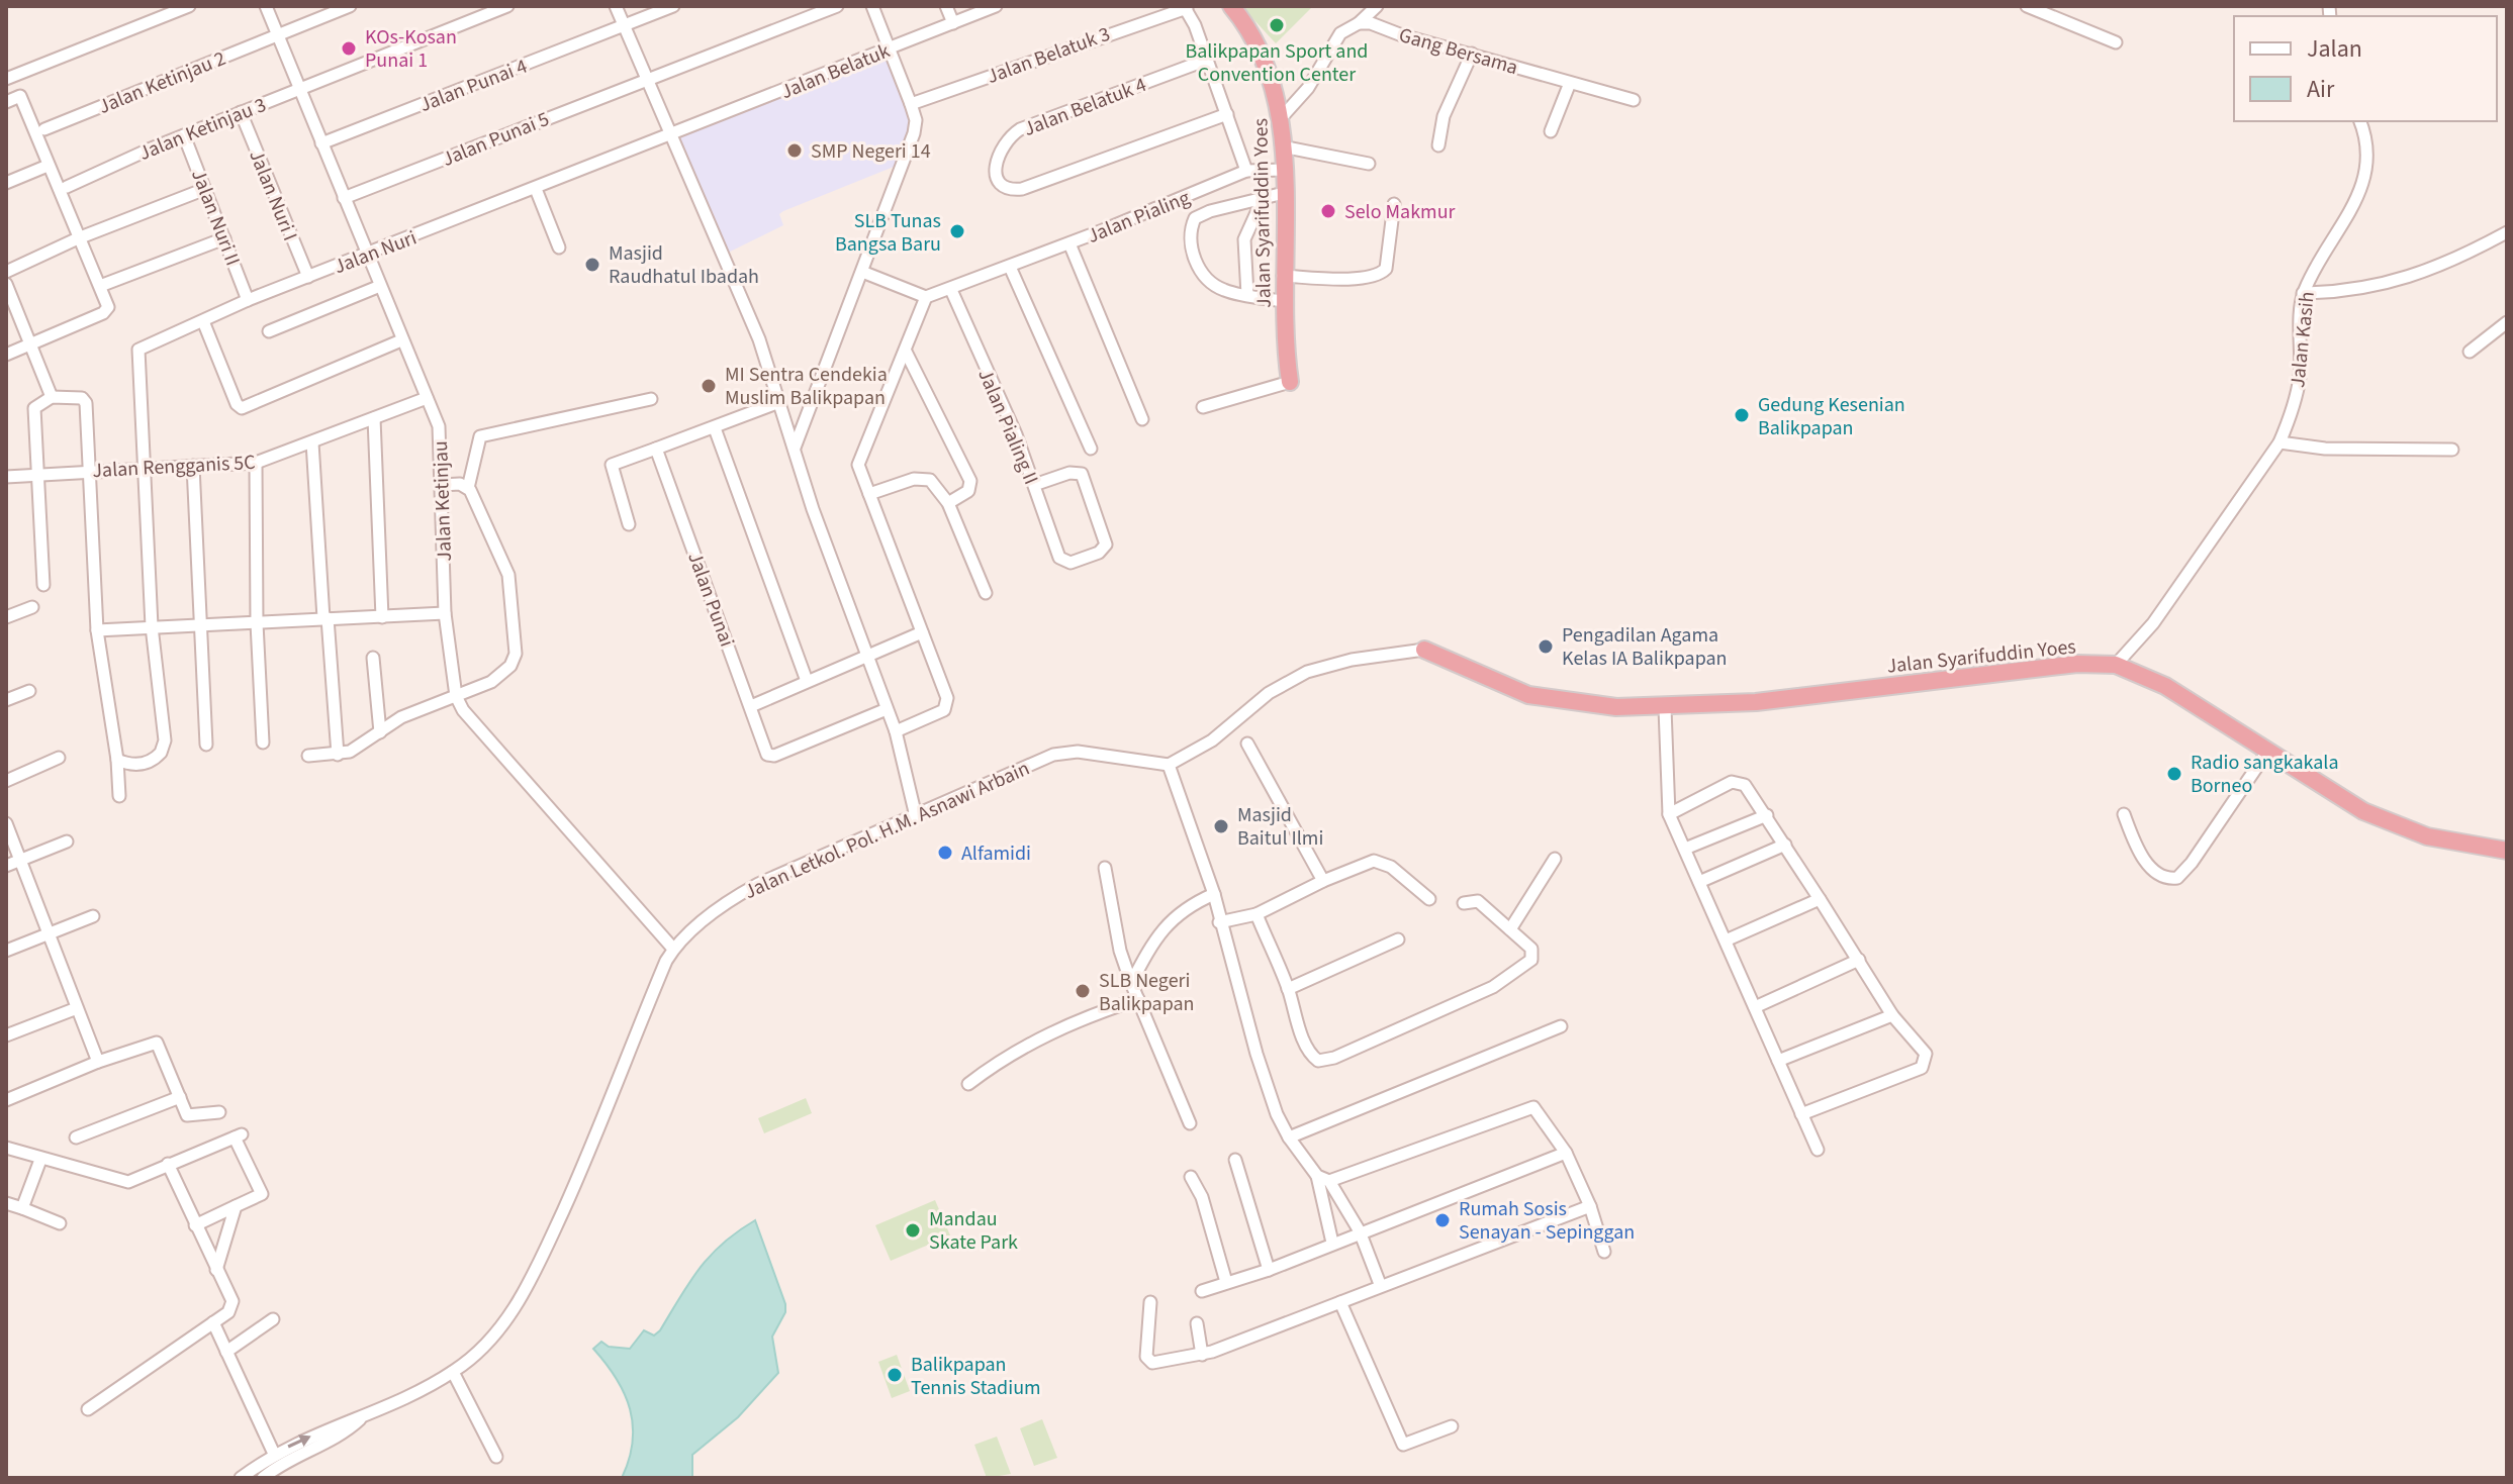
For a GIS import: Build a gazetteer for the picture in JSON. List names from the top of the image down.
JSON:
{
  "streets": {
    "highway": ["Jalan Syarifuddin Yoes"],
    "street": [
      "Gang Bersama",
      "Jalan Belatuk 3",
      "Jalan Belatuk",
      "Jalan Ketinjau 2",
      "Jalan Punai 4",
      "Jalan Belatuk 4",
      "Jalan Ketinjau 3",
      "Jalan Punai 5",
      "Jalan Nuri I",
      "Jalan Pialing",
      "Jalan Nuri II",
      "Jalan Nuri",
      "Jalan Kasih",
      "Jalan Pialing II",
      "Jalan Rengganis 5C",
      "Jalan Ketinjau",
      "Jalan Punai",
      "Jalan Letkol. Pol. H.M. Asnawi Arbain"
    ]
  },
  "crossings": [
    ["Jalan Belatuk", "Jalan Nuri"],
    ["Jalan Ketinjau 2", "Jalan Ketinjau"],
    ["Jalan Punai 4", "Jalan Ketinjau"],
    ["Jalan Ketinjau 3", "Jalan Nuri I"],
    ["Jalan Ketinjau 3", "Jalan Nuri II"],
    ["Jalan Ketinjau 3", "Jalan Ketinjau"],
    ["Jalan Punai 5", "Jalan Ketinjau"],
    ["Jalan Nuri I", "Jalan Nuri"],
    ["Jalan Syarifuddin Yoes", "Jalan Kasih"],
    ["Jalan Pialing", "Jalan Pialing II"],
    ["Jalan Nuri II", "Jalan Nuri"],
    ["Jalan Nuri", "Jalan Rengganis 5C"],
    ["Jalan Nuri", "Jalan Ketinjau"],
    ["Jalan Rengganis 5C", "Jalan Ketinjau"],
    ["Jalan Ketinjau", "Jalan Letkol. Pol. H.M. Asnawi Arbain"]
  ],
  "places": [
    "Balikpapan Sport and Convention Center",
    "KOs-Kosan Punai 1",
    "SMP Negeri 14",
    "Selo Makmur",
    "SLB Tunas Bangsa Baru",
    "Masjid Raudhatul Ibadah",
    "MI Sentra Cendekia Muslim Balikpapan",
    "Gedung Kesenian Balikpapan",
    "Pengadilan Agama Kelas IA Balikpapan",
    "Radio sangkakala Borneo",
    "Masjid Baitul Ilmi",
    "Alfamidi",
    "SLB Negeri Balikpapan",
    "Rumah Sosis Senayan - Sepinggan",
    "Mandau Skate Park",
    "Balikpapan Tennis Stadium"
  ],
  "legend": ["Jalan", "Air"]
}
